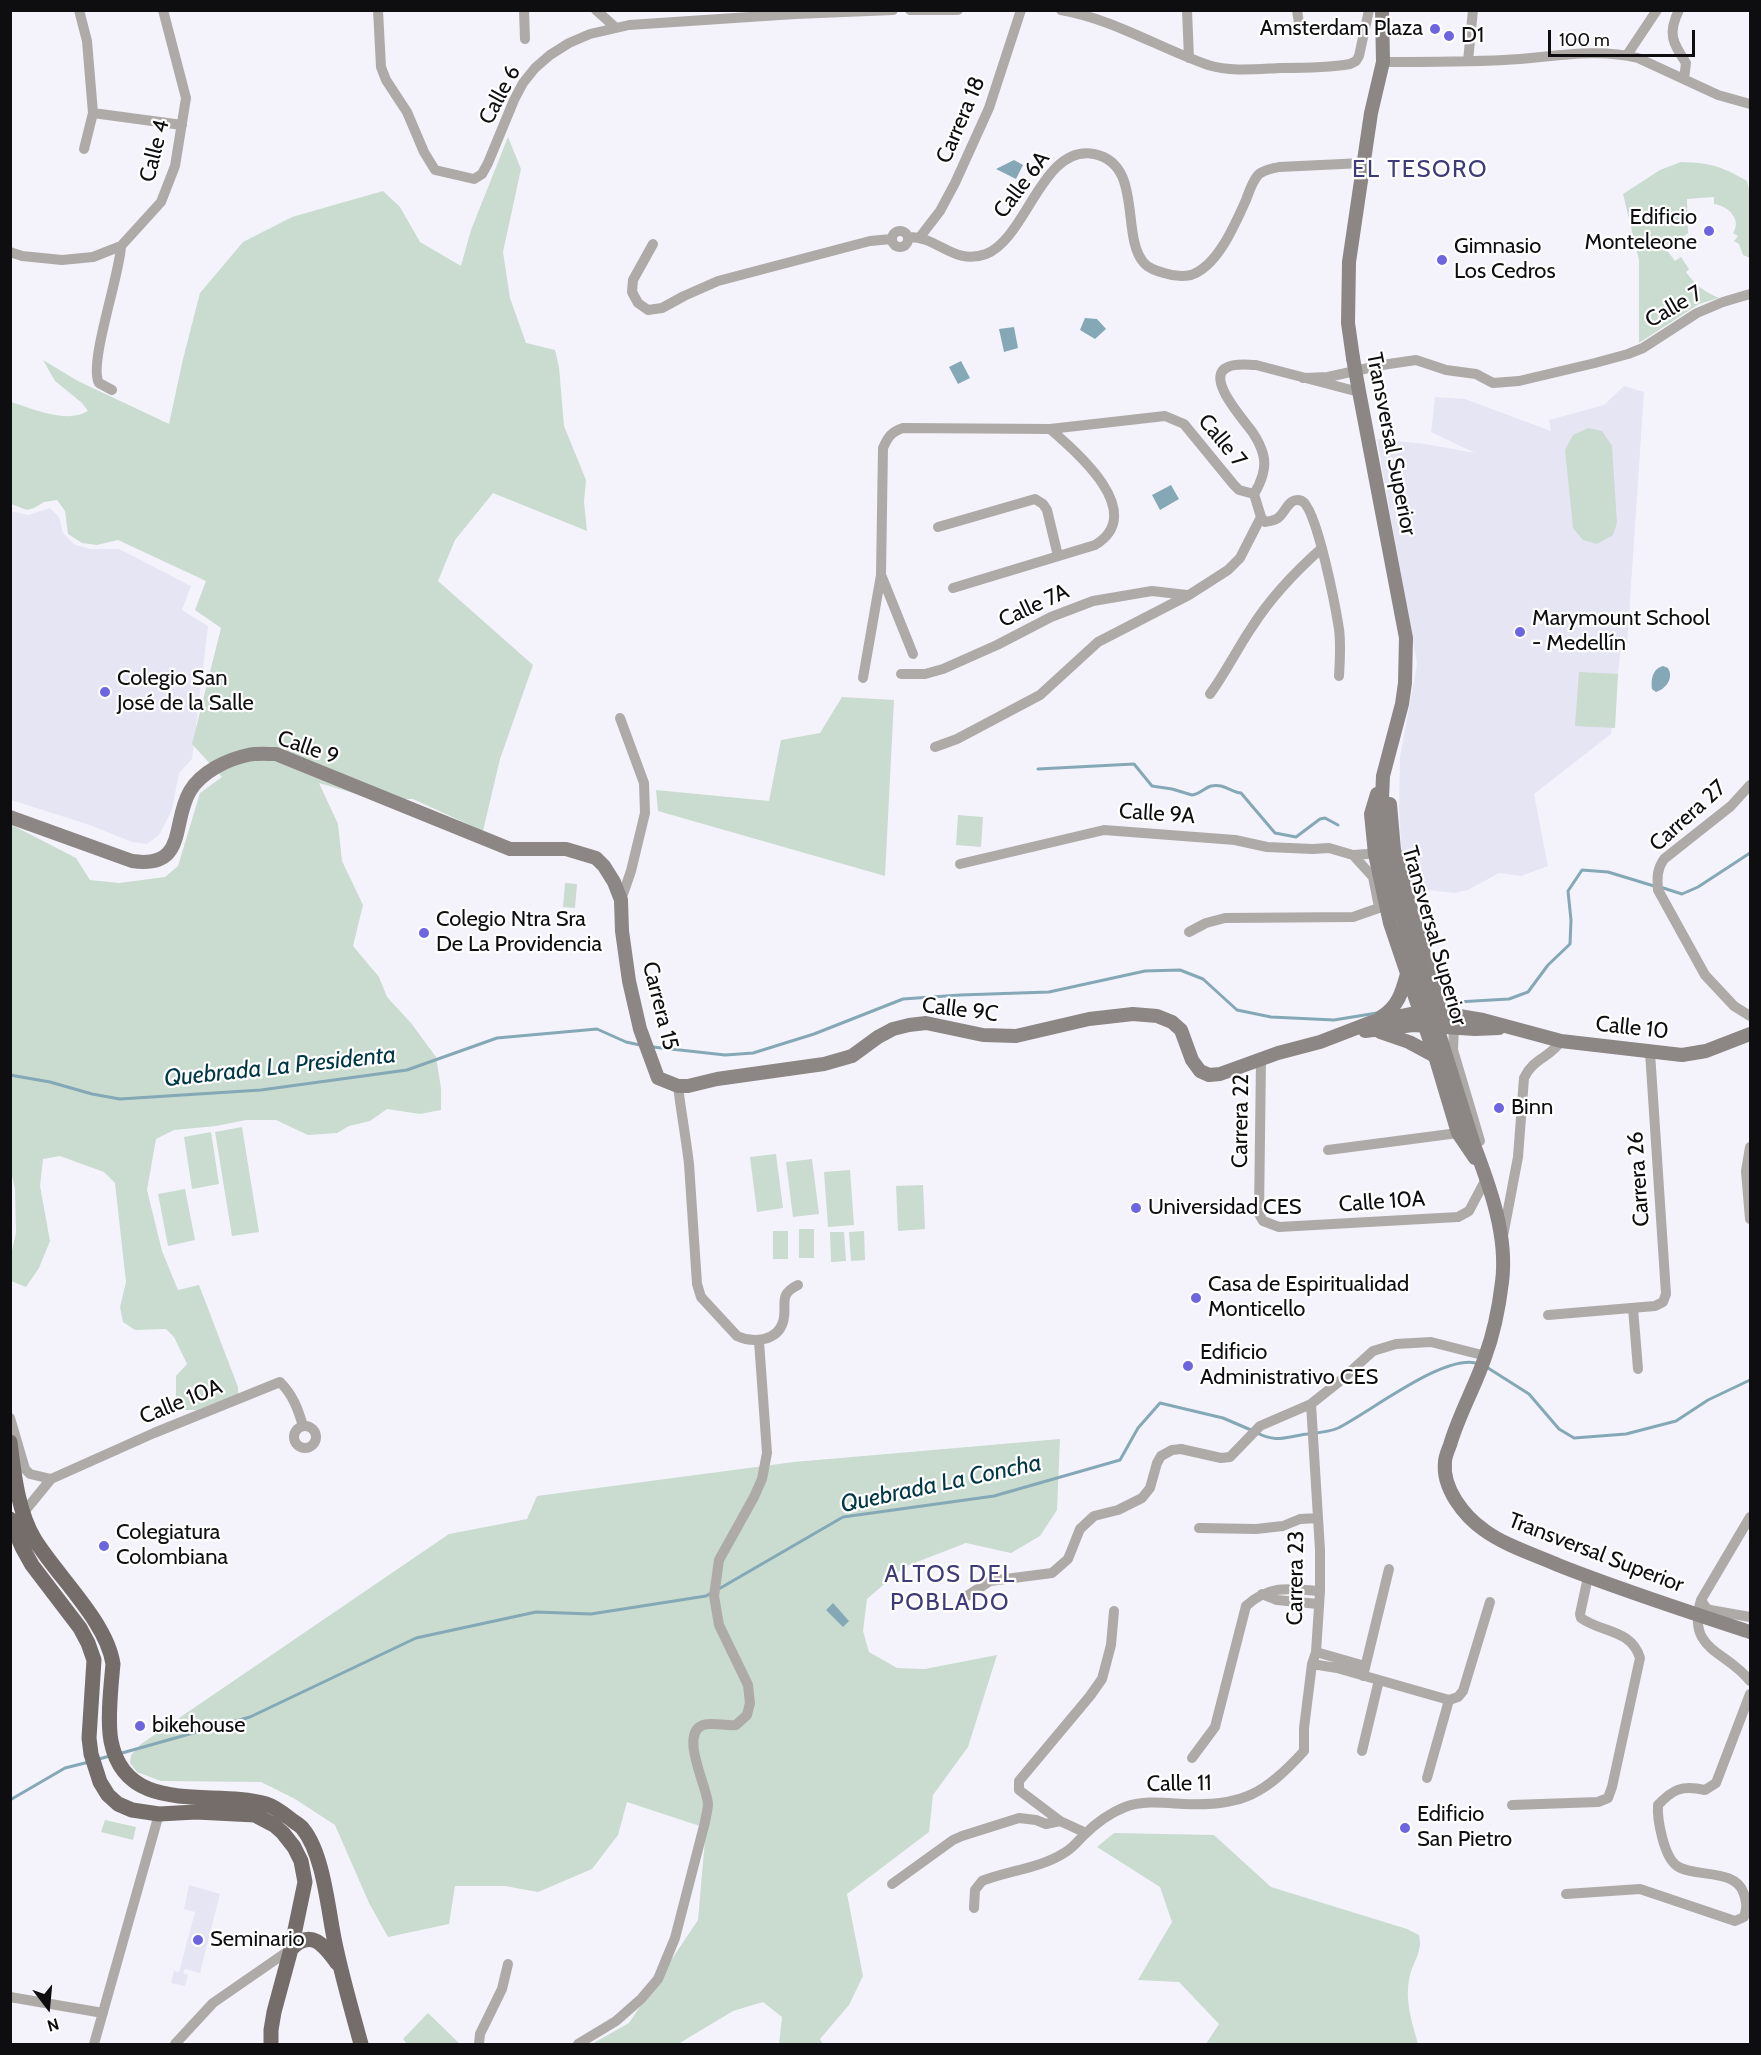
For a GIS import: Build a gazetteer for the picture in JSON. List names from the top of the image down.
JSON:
{
  "streets": {
    "main road": [
      "Transversal Superior",
      "Calle 9",
      "Carrera 15",
      "Calle 9C",
      "Calle 10"
    ],
    "street": [
      "Calle 6",
      "Carrera 18",
      "Calle 4",
      "Calle 6A",
      "Calle 7",
      "Calle 7A",
      "Calle 9A",
      "Carrera 27",
      "Carrera 22",
      "Carrera 26",
      "Calle 10A",
      "Carrera 23",
      "Calle 11"
    ]
  },
  "crossings": [
    ["Carrera 18", "Calle 6A"],
    ["Calle 6A", "Transversal Superior"],
    ["Calle 7", "Transversal Superior"],
    ["Transversal Superior", "Calle 10A"],
    ["Calle 9", "Carrera 15"],
    ["Carrera 15", "Calle 9C"],
    ["Calle 9C", "Calle 10"],
    ["Calle 10", "Carrera 22"],
    ["Calle 10", "Carrera 26"],
    ["Carrera 22", "Calle 10A"],
    ["Carrera 23", "Calle 11"]
  ],
  "districts": ["EL TESORO", "ALTOS DEL POBLADO"],
  "water": ["Quebrada La Presidenta", "Quebrada La Concha"],
  "places": [
    "Amsterdam Plaza",
    "D1",
    "Edificio Monteleone",
    "Gimnasio Los Cedros",
    "Marymount School - Medellín",
    "Colegio San José de la Salle",
    "Colegio Ntra Sra De La Providencia",
    "Binn",
    "Universidad CES",
    "Casa de Espiritualidad Monticello",
    "Edificio Administrativo CES",
    "Colegiatura Colombiana",
    "bikehouse",
    "Edificio San Pietro",
    "Seminario"
  ],
  "scale_bar": "100 m",
  "north": "bottom"
}
